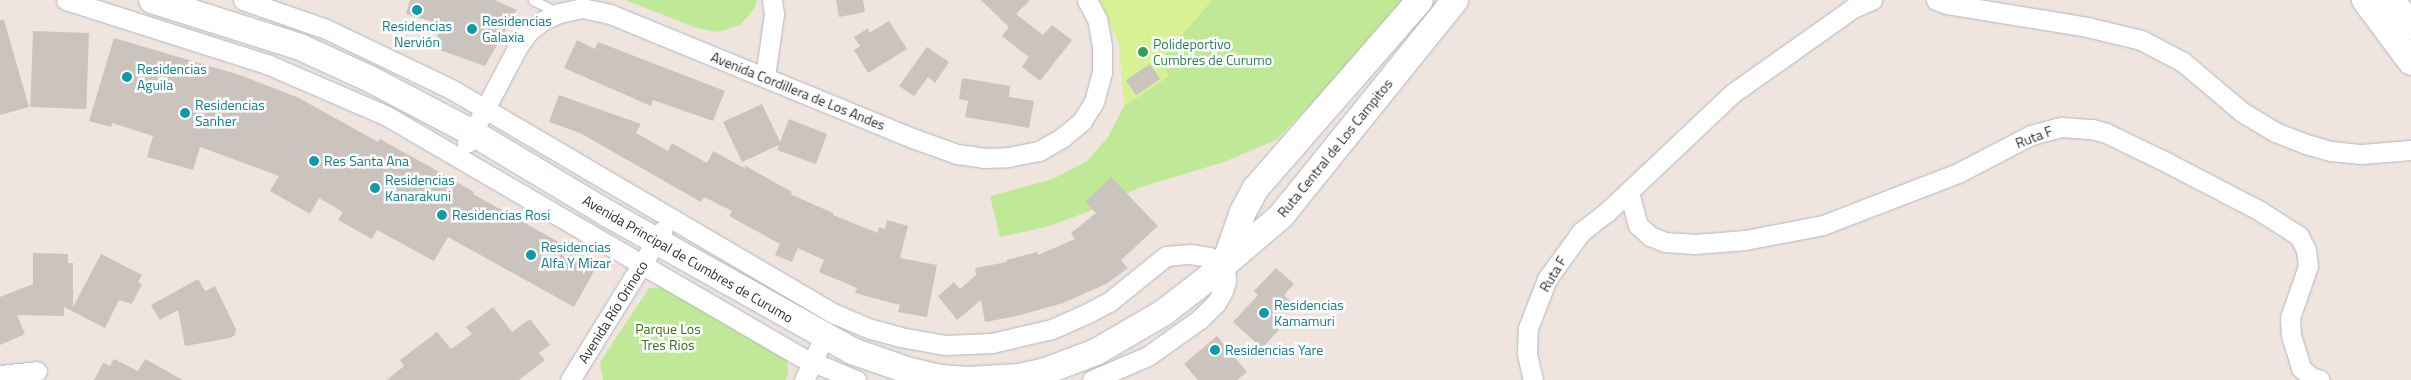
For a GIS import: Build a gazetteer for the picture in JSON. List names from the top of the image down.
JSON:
{
  "streets": {
    "main road": ["Ruta Central de Los Campitos", "Avenida Principal de Cumbres de Curumo"],
    "street": ["Avenida Cordillera de Los Andes", "Ruta F", "Avenida Río Orinoco"]
  },
  "crossings": [
    ["Avenida Cordillera de Los Andes", "Avenida Principal de Cumbres de Curumo"],
    ["Ruta Central de Los Campitos", "Avenida Principal de Cumbres de Curumo"],
    ["Avenida Principal de Cumbres de Curumo", "Avenida Río Orinoco"]
  ],
  "parks": ["Parque Los Tres Rios"],
  "places": [
    "Residencias Nervión",
    "Residencias Galaxia",
    "Polideportivo Cumbres de Curumo",
    "Residencias Aguila",
    "Residencias Sanher",
    "Res Santa Ana",
    "Residencias Kanarakuni",
    "Residencias Rosi",
    "Residencias Alfa Y Mizar",
    "Residencias Kamamuri",
    "Residencias Yare"
  ]
}
